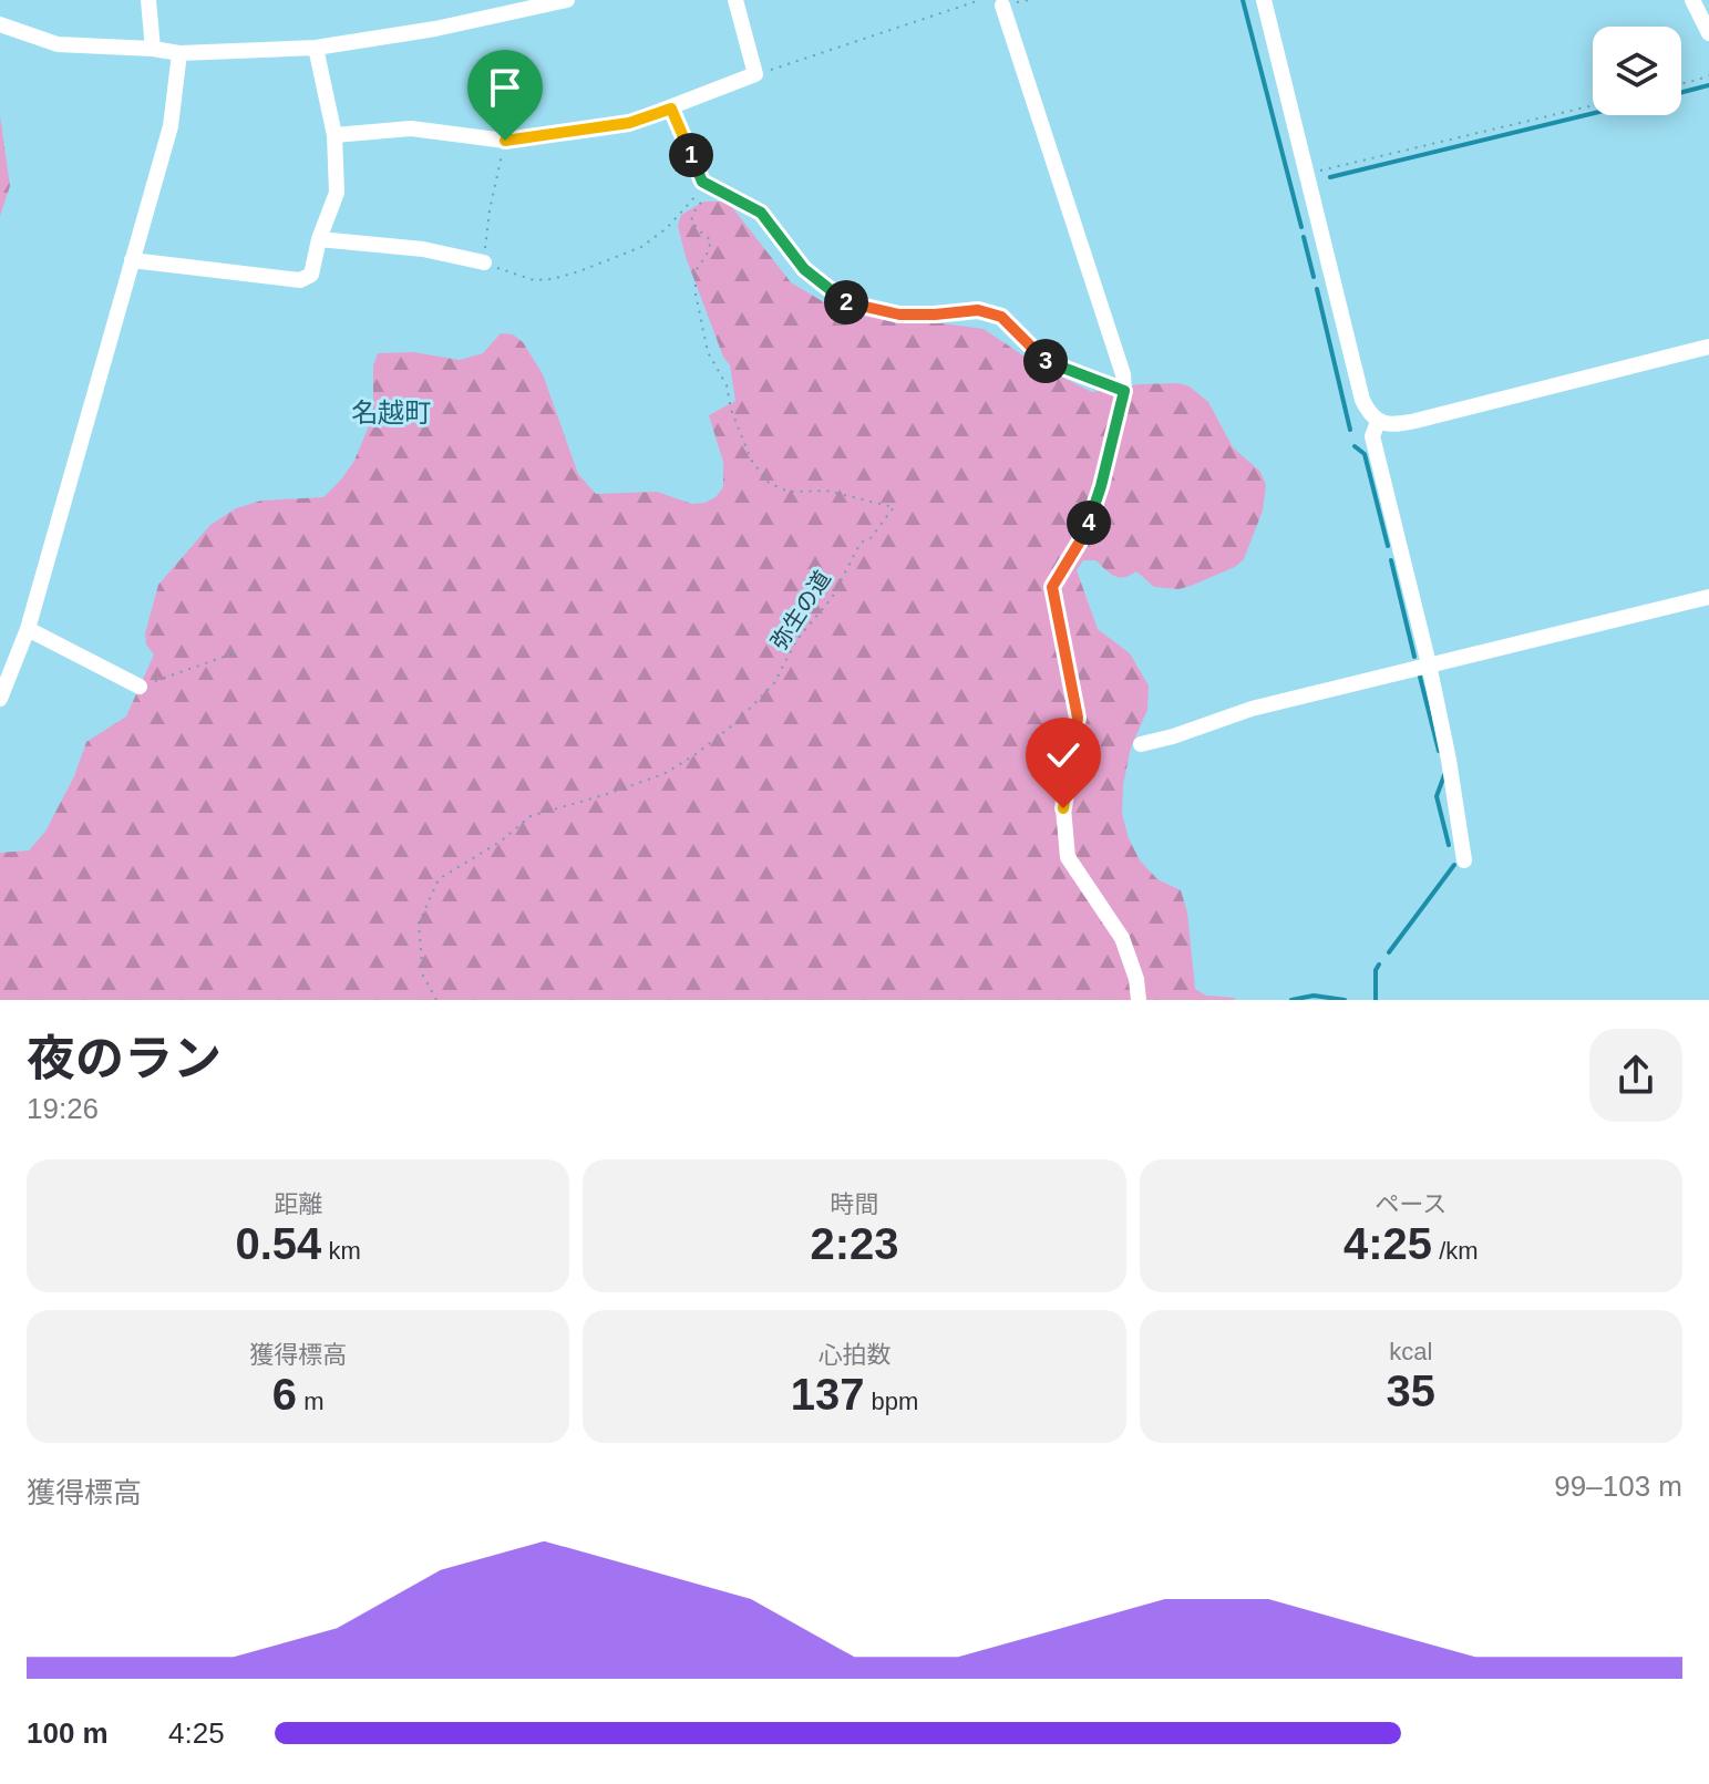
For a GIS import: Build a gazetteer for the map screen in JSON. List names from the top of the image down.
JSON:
{
  "streets": {
    "path": ["弥生の道"]
  },
  "districts": ["名越町"],
  "page": {
    "pins": [
      "1",
      "2",
      "3",
      "4"
    ],
    "heading": ["夜のラン", "19:26"],
    "stats": [
      ["距離", "0.54 km"],
      ["時間", "2:23"],
      ["ペース", "4:25 /km"],
      ["獲得標高", "6 m"],
      ["心拍数", "137 bpm"],
      ["kcal", "35"]
    ],
    "chart": ["獲得標高", "99–103 m"],
    "list": [
      {
        "name": "100 m",
        "note": "4:25"
      }
    ]
  }
}
